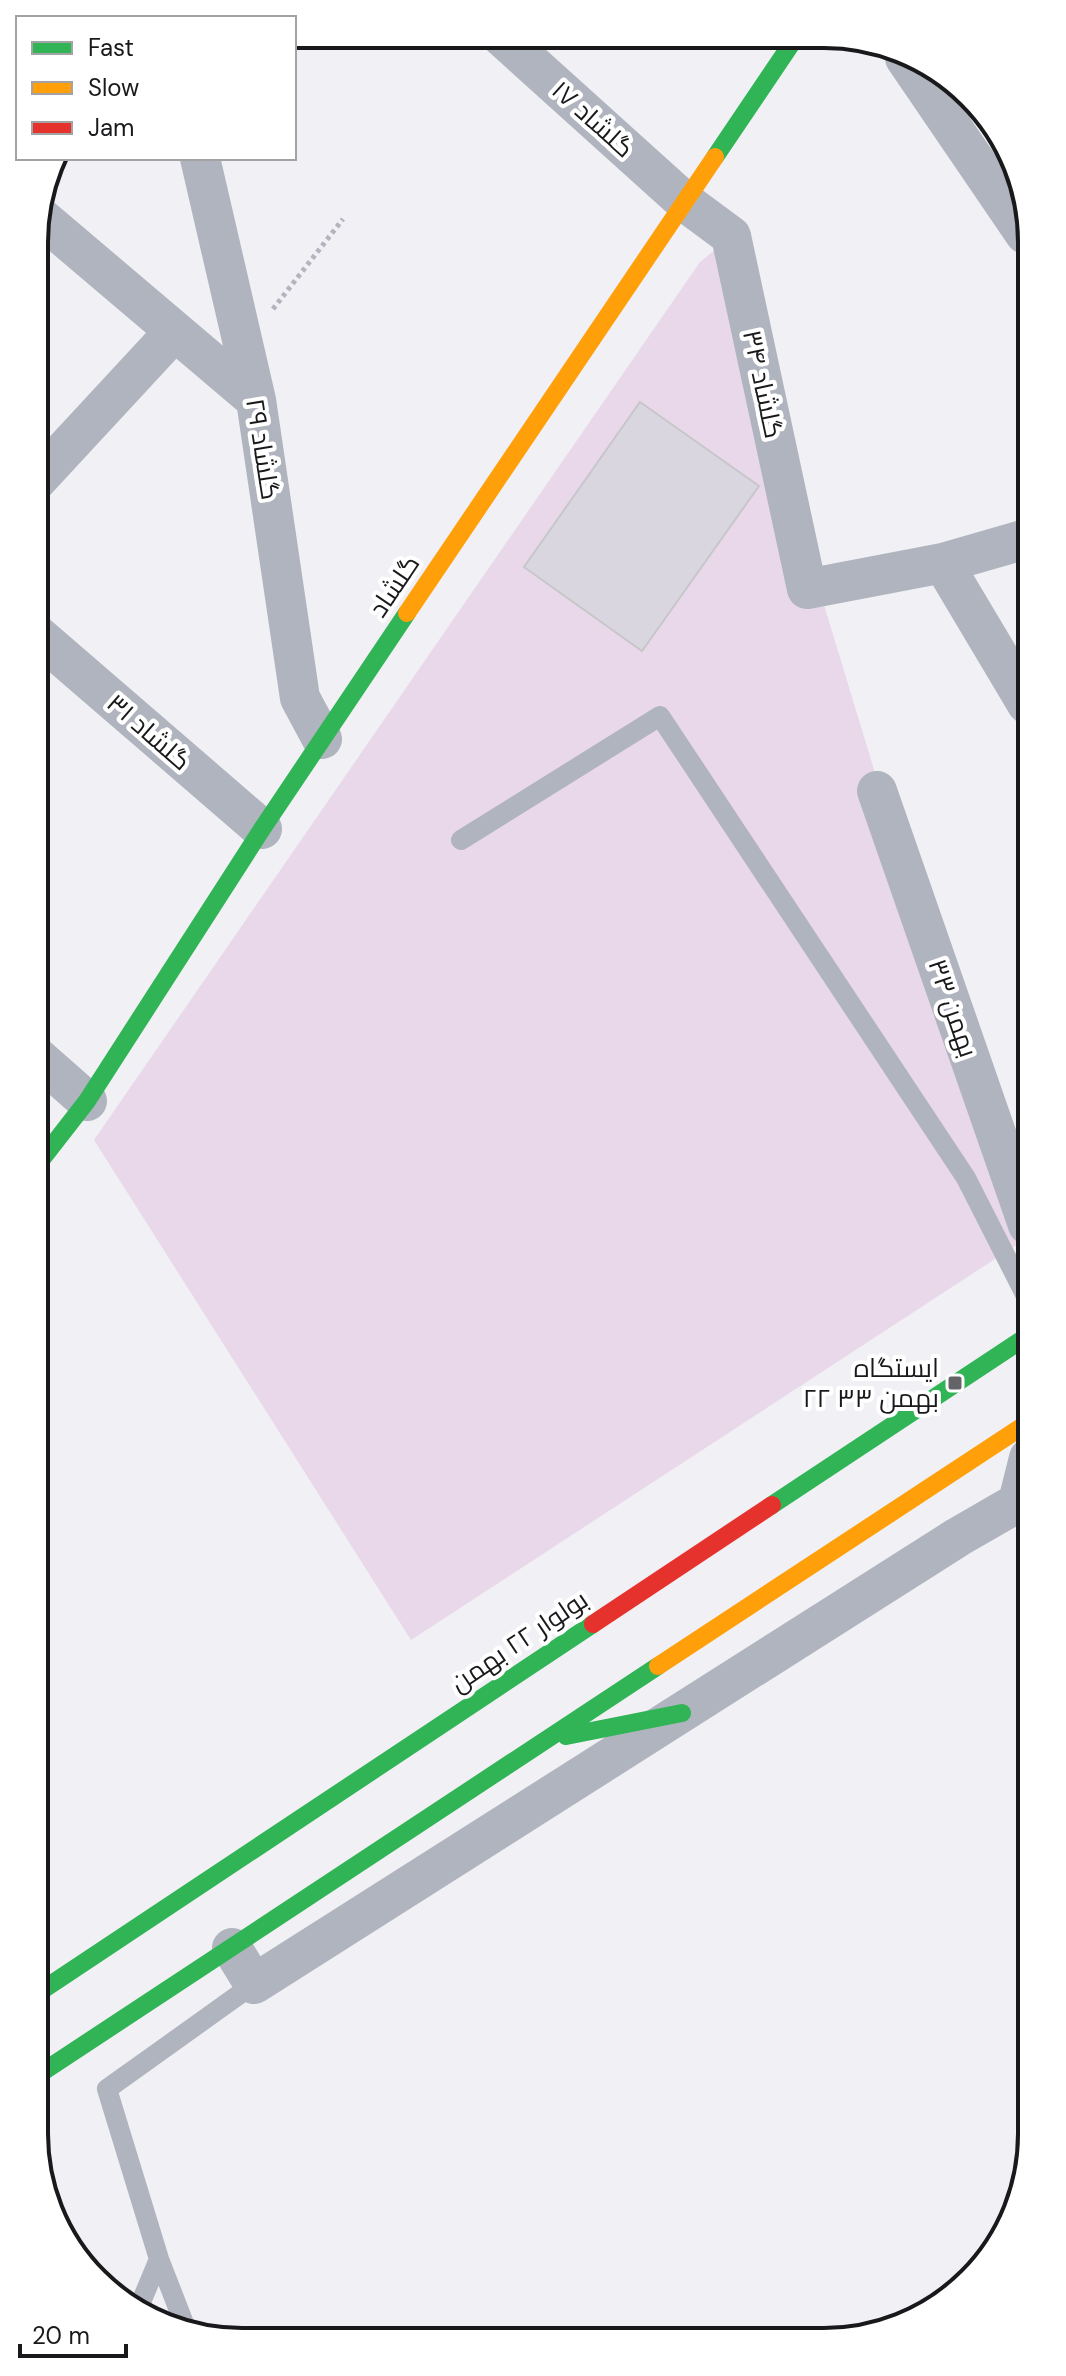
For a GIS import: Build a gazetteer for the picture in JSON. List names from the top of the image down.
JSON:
{
  "streets": {
    "main road": ["گلشاد", "بولوار ۲۲ بهمن"],
    "street": [
      "گلشاد ۱۷",
      "گلشاد ۳۴",
      "گلشاد ۲۹",
      "گلشاد ۳۱",
      "بهمن ۳۳"
    ]
  },
  "crossings": [
    ["گلشاد ۱۷", "گلشاد ۳۴"],
    ["گلشاد ۱۷", "گلشاد"],
    ["گلشاد ۳۴", "گلشاد"],
    ["گلشاد ۲۹", "گلشاد"],
    ["گلشاد", "گلشاد ۳۱"]
  ],
  "places": {
    "transit": ["ایستگاه ۲۲ بهمن ۳۳"]
  },
  "legend": ["Fast", "Slow", "Jam"],
  "scale_bar": "20 m"
}
